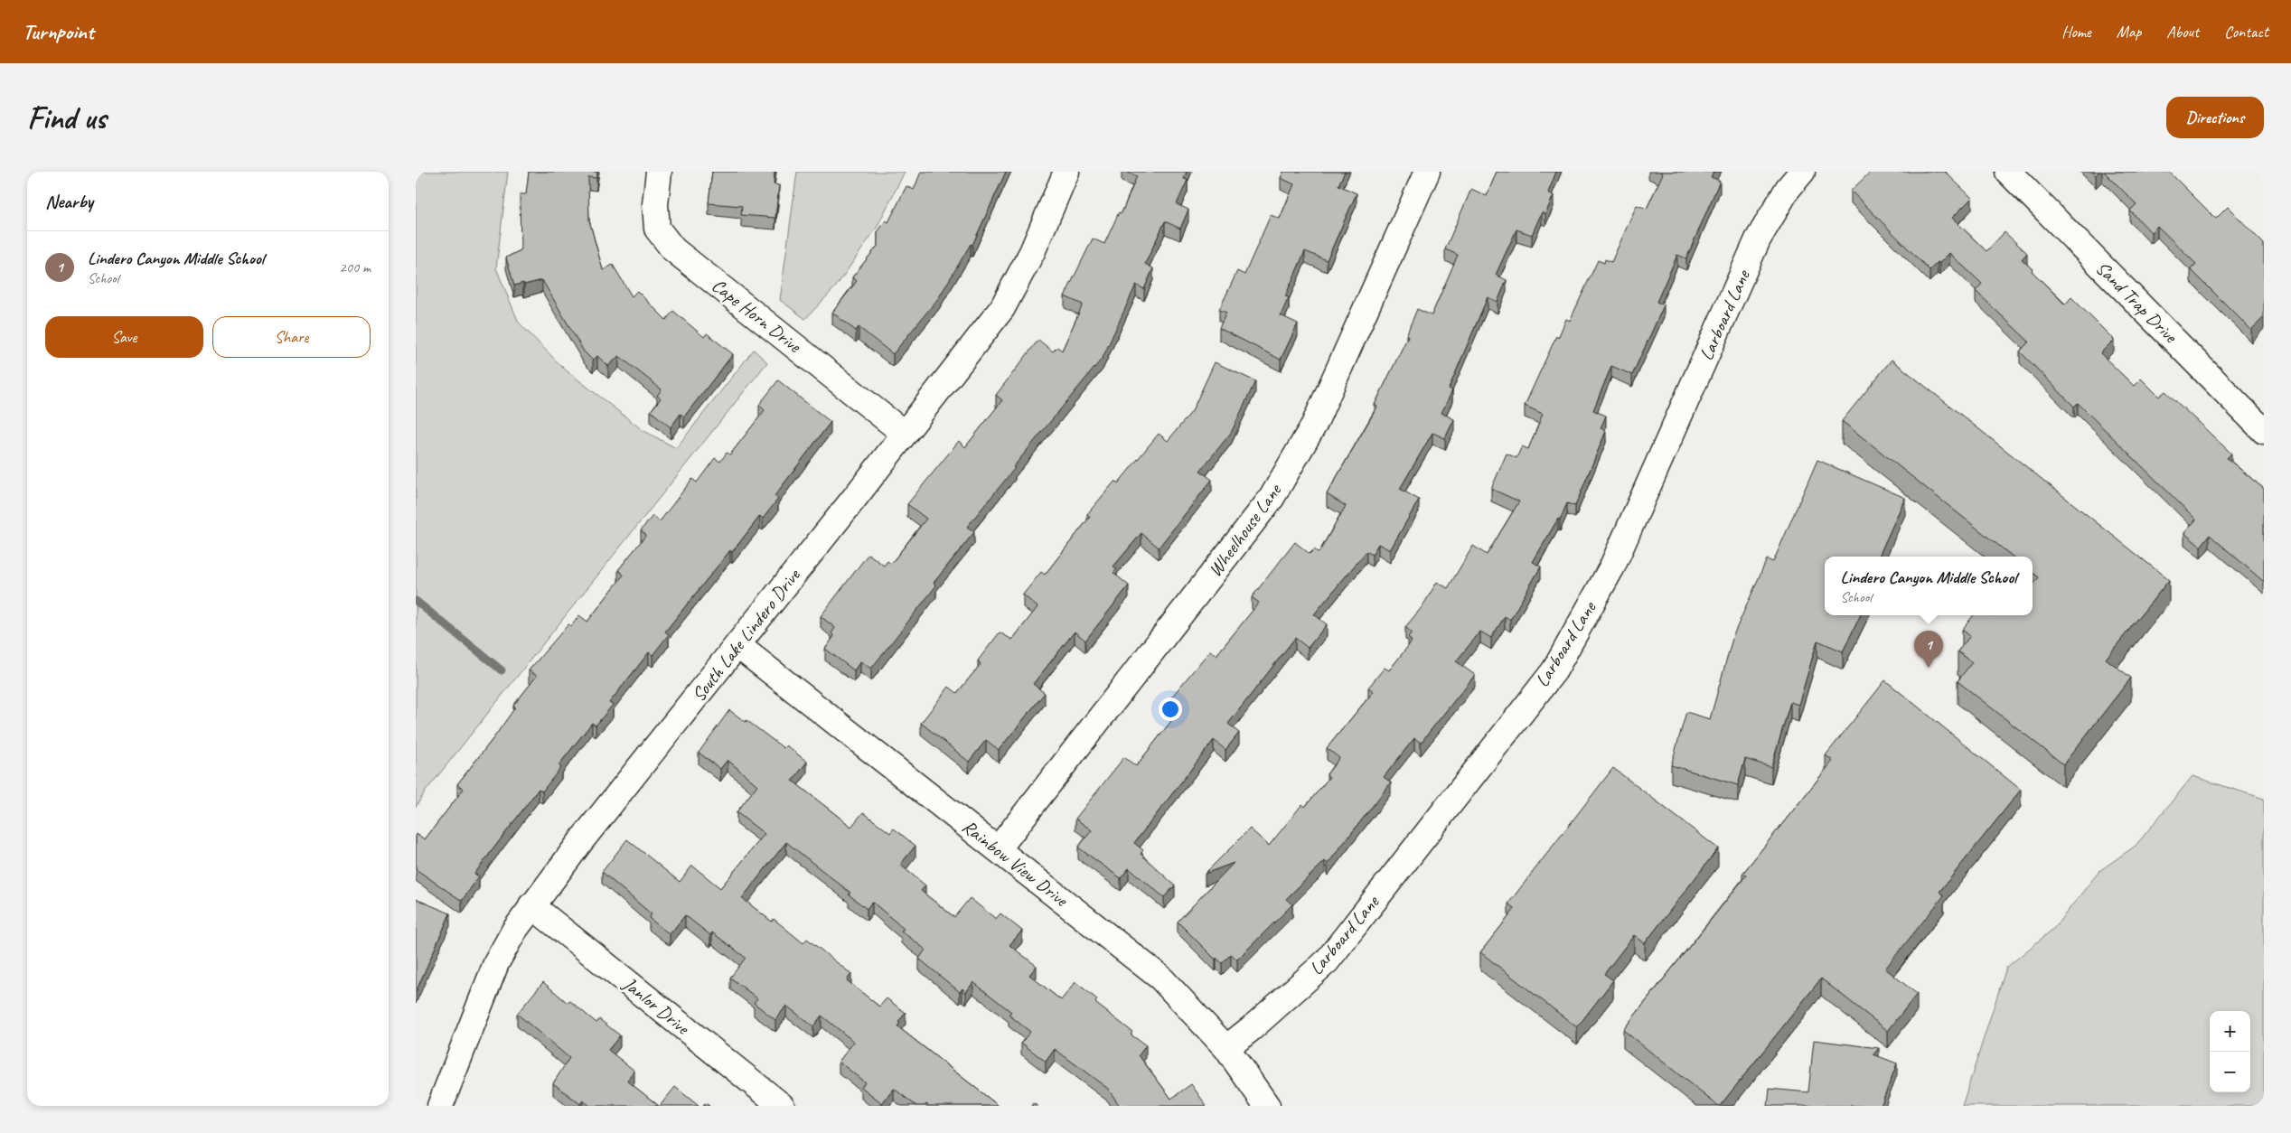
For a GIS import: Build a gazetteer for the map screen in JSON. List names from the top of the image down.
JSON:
{
  "streets": {
    "street": [
      "Sand Trap Drive",
      "Cape Horn Drive",
      "Larboard Lane",
      "Wheelhouse Lane",
      "South Lake Lindero Drive",
      "Rainbow View Drive",
      "Janlor Drive"
    ]
  },
  "crossings": [
    ["Cape Horn Drive", "South Lake Lindero Drive"],
    ["Larboard Lane", "Rainbow View Drive"],
    ["Wheelhouse Lane", "Rainbow View Drive"],
    ["South Lake Lindero Drive", "Rainbow View Drive"],
    ["South Lake Lindero Drive", "Janlor Drive"]
  ],
  "page": {
    "header": "Turnpoint",
    "nav": [
      "Home",
      "Map",
      "About",
      "Contact"
    ],
    "buttons": [
      "Directions",
      ["Save", "Share"]
    ],
    "title": "Find us",
    "heading": "Nearby",
    "list": [
      {
        "mark": "1",
        "name": "Lindero Canyon Middle School",
        "note": "School",
        "value": "200 m"
      }
    ],
    "popup": ["Lindero Canyon Middle School", "School"],
    "pins": "1",
    "map_buttons": ["+", "−"]
  }
}
